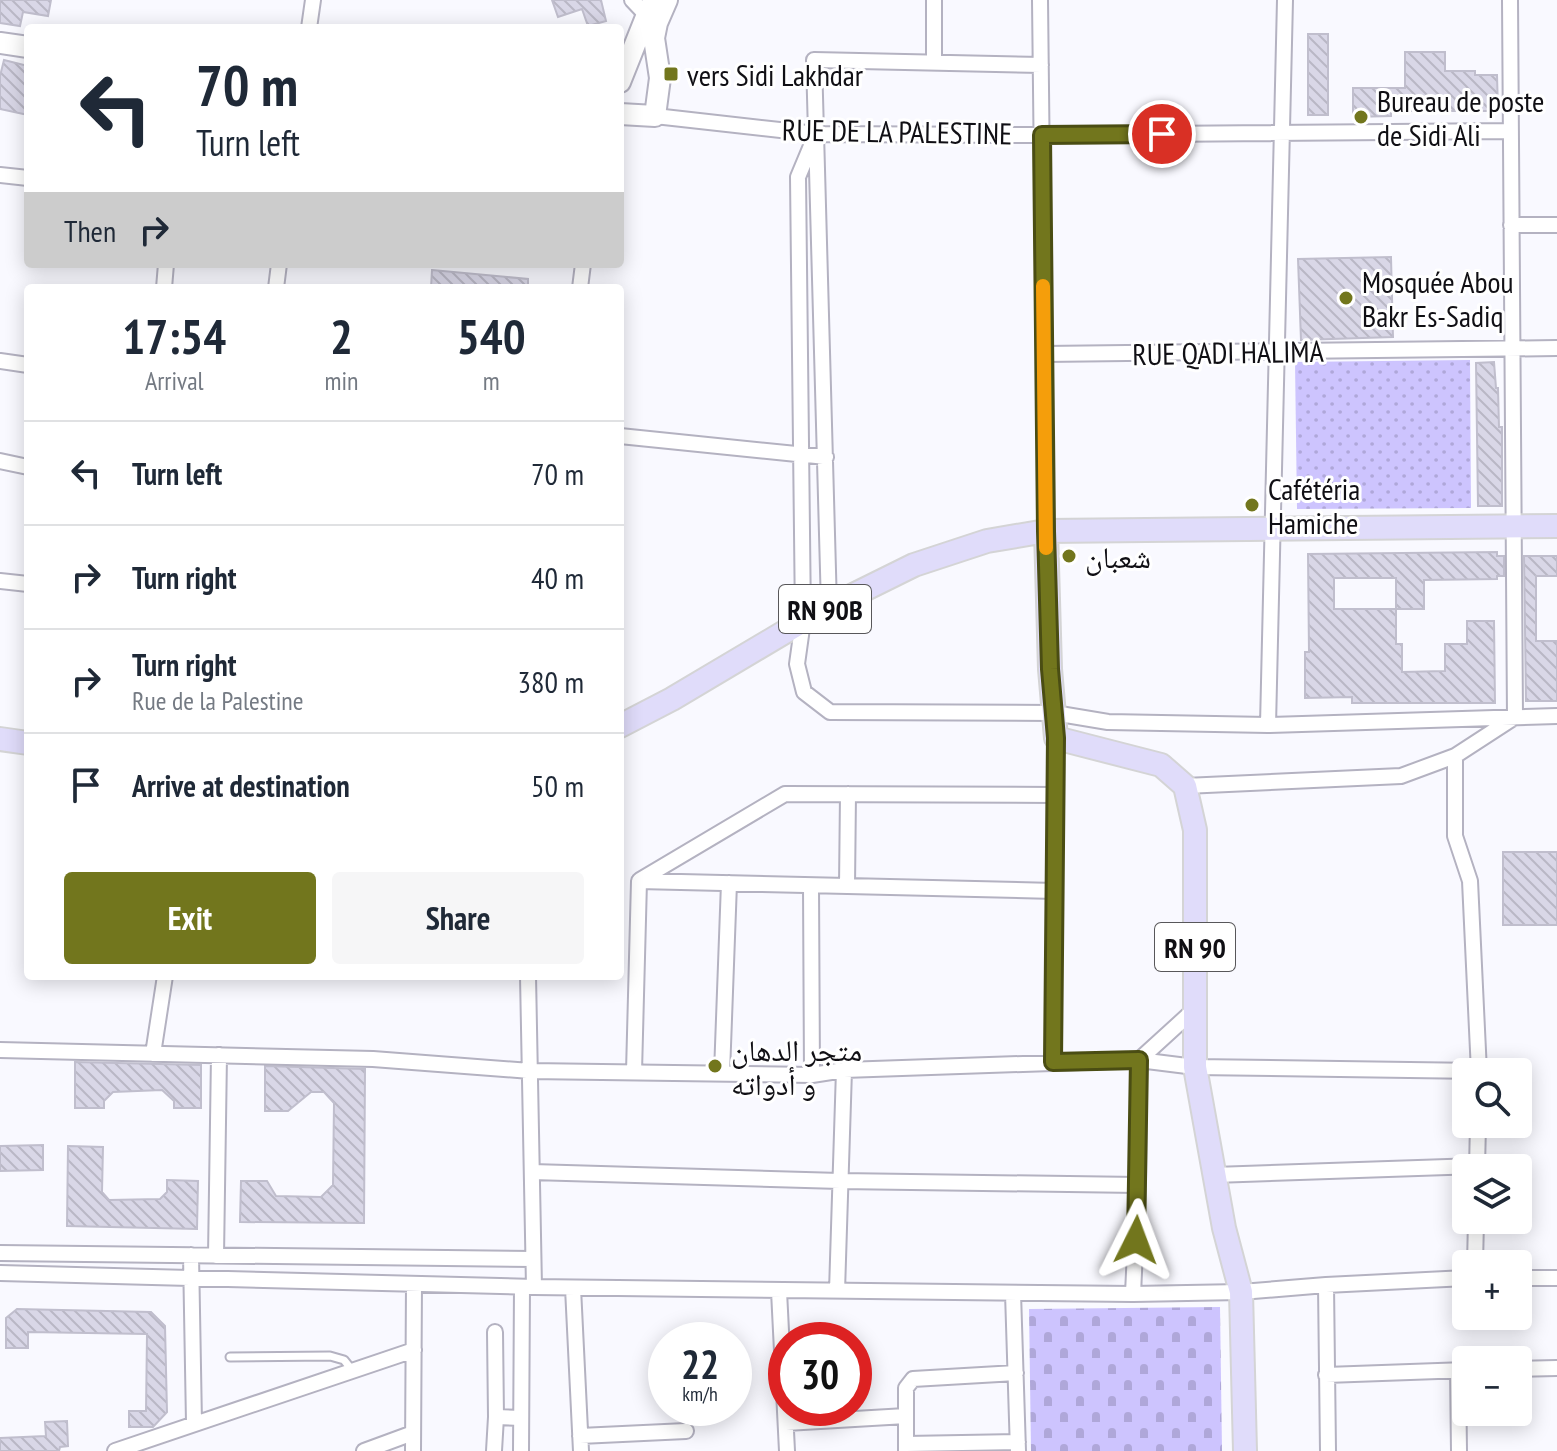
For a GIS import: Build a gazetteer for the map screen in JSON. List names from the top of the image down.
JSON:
{
  "streets": {
    "main road": ["RUE DE LA PALESTINE", "RN 90B", "RN 90"],
    "street": ["RUE QADI HALIMA"]
  },
  "places": {
    "transit": ["vers Sidi Lakhdar"],
    "other": [
      "Bureau de poste de Sidi Ali",
      "Mosquée Abou Bakr Es-Sadiq",
      "Cafétéria Hamiche",
      "شعبان",
      "متجر الدهان و أدواته"
    ]
  },
  "page": {
    "turn": ["70 m", "Turn left"],
    "then": "Then",
    "eta": [
      "17:54",
      "Arrival",
      "2",
      "min",
      "540",
      "m"
    ],
    "list": [
      {
        "name": "Turn left",
        "value": "70 m"
      },
      {
        "name": "Turn right",
        "value": "40 m"
      },
      {
        "name": "Turn right",
        "note": "Rue de la Palestine",
        "value": "380 m"
      },
      {
        "name": "Arrive at destination",
        "value": "50 m"
      }
    ],
    "buttons": ["Exit", "Share"],
    "map_buttons": ["+", "−"],
    "speed": "22 km/h",
    "limit": "30"
  }
}
